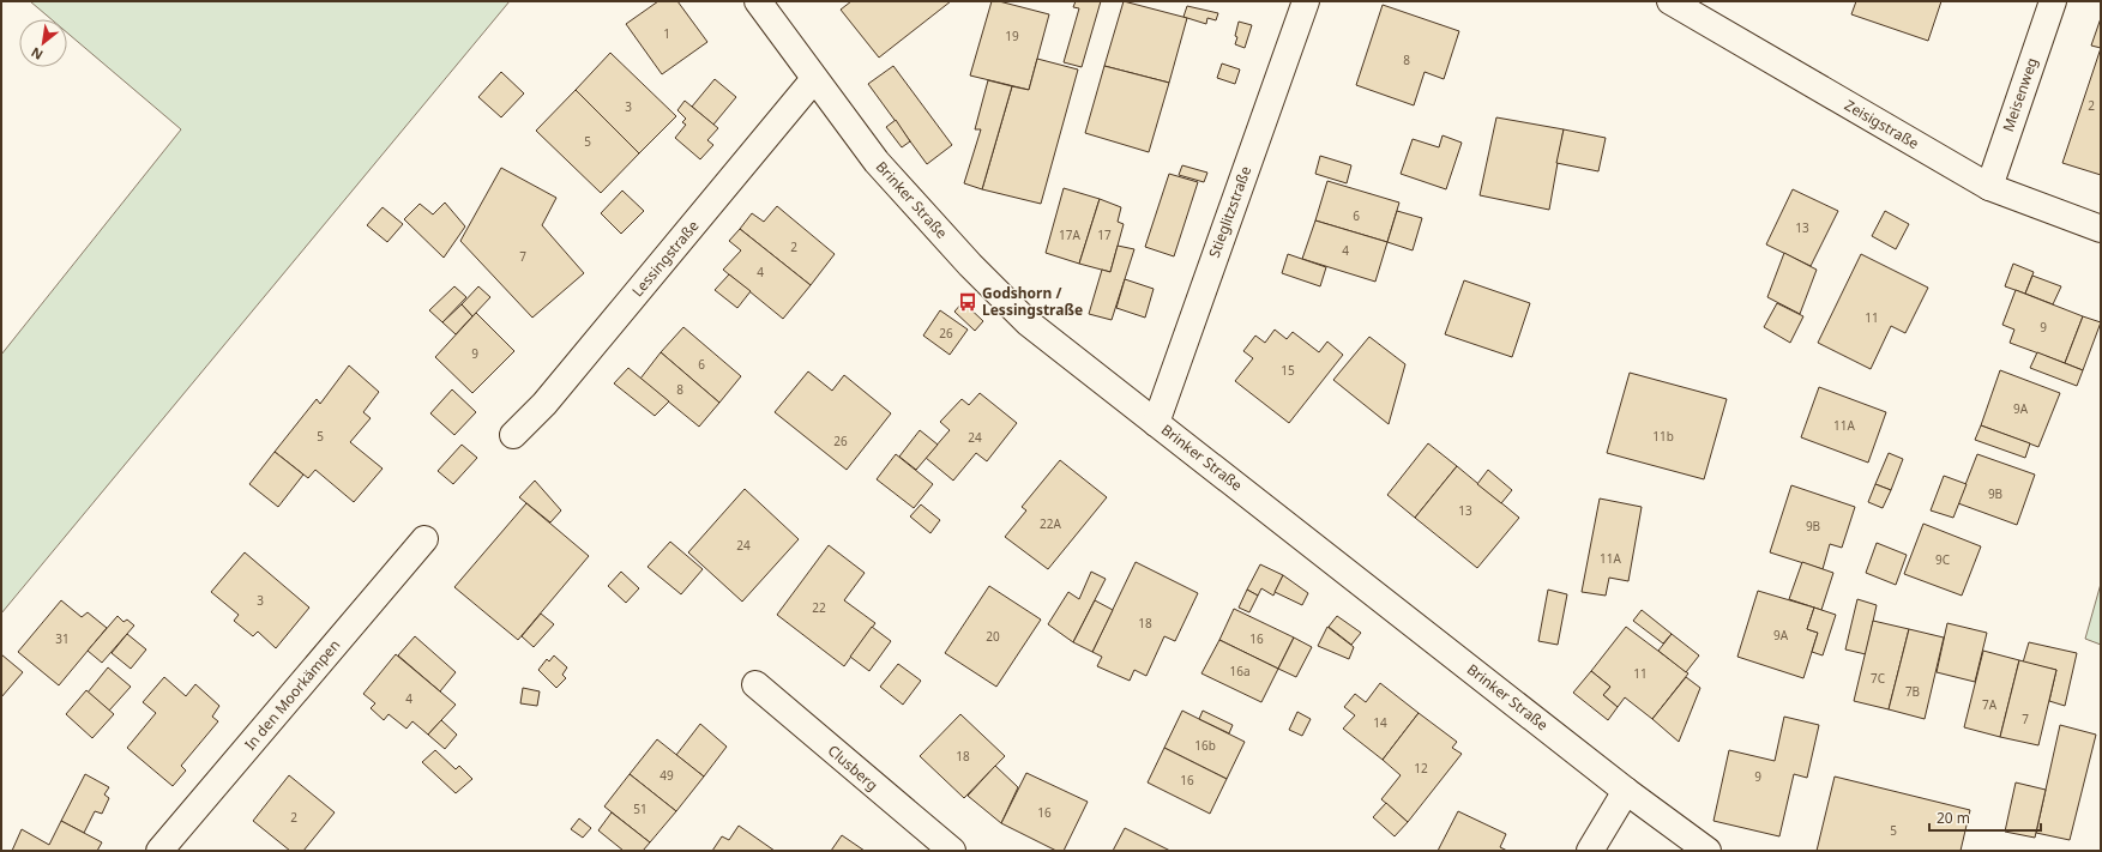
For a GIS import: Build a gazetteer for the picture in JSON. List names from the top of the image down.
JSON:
{
  "streets": {
    "street": [
      "Meisenweg",
      "Zeisigstraße",
      "Brinker Straße",
      "Stieglitzstraße",
      "Lessingstraße",
      "In den Moorkämpen",
      "Clusberg"
    ]
  },
  "crossings": [
    ["Meisenweg", "Zeisigstraße"],
    ["Brinker Straße", "Stieglitzstraße"],
    ["Brinker Straße", "Lessingstraße"]
  ],
  "places": {
    "bus stop": ["Godshorn / Lessingstraße"]
  },
  "house_numbers": [
    "1",
    "19",
    "8",
    "2",
    "3",
    "5",
    "6",
    "13",
    "17A",
    "17",
    "2",
    "4",
    "7",
    "4",
    "11",
    "9",
    "26",
    "9",
    "6",
    "15",
    "8",
    "9A",
    "11A",
    "5",
    "11b",
    "24",
    "26",
    "9B",
    "13",
    "22A",
    "9B",
    "24",
    "11A",
    "9C",
    "3",
    "22",
    "18",
    "9A",
    "20",
    "31",
    "16",
    "16a",
    "11",
    "7C",
    "7B",
    "4",
    "7A",
    "7",
    "14",
    "16b",
    "18",
    "12",
    "49",
    "9",
    "16",
    "51",
    "16",
    "2",
    "5"
  ],
  "scale_bar": "20 m",
  "north": "bottom left"
}
